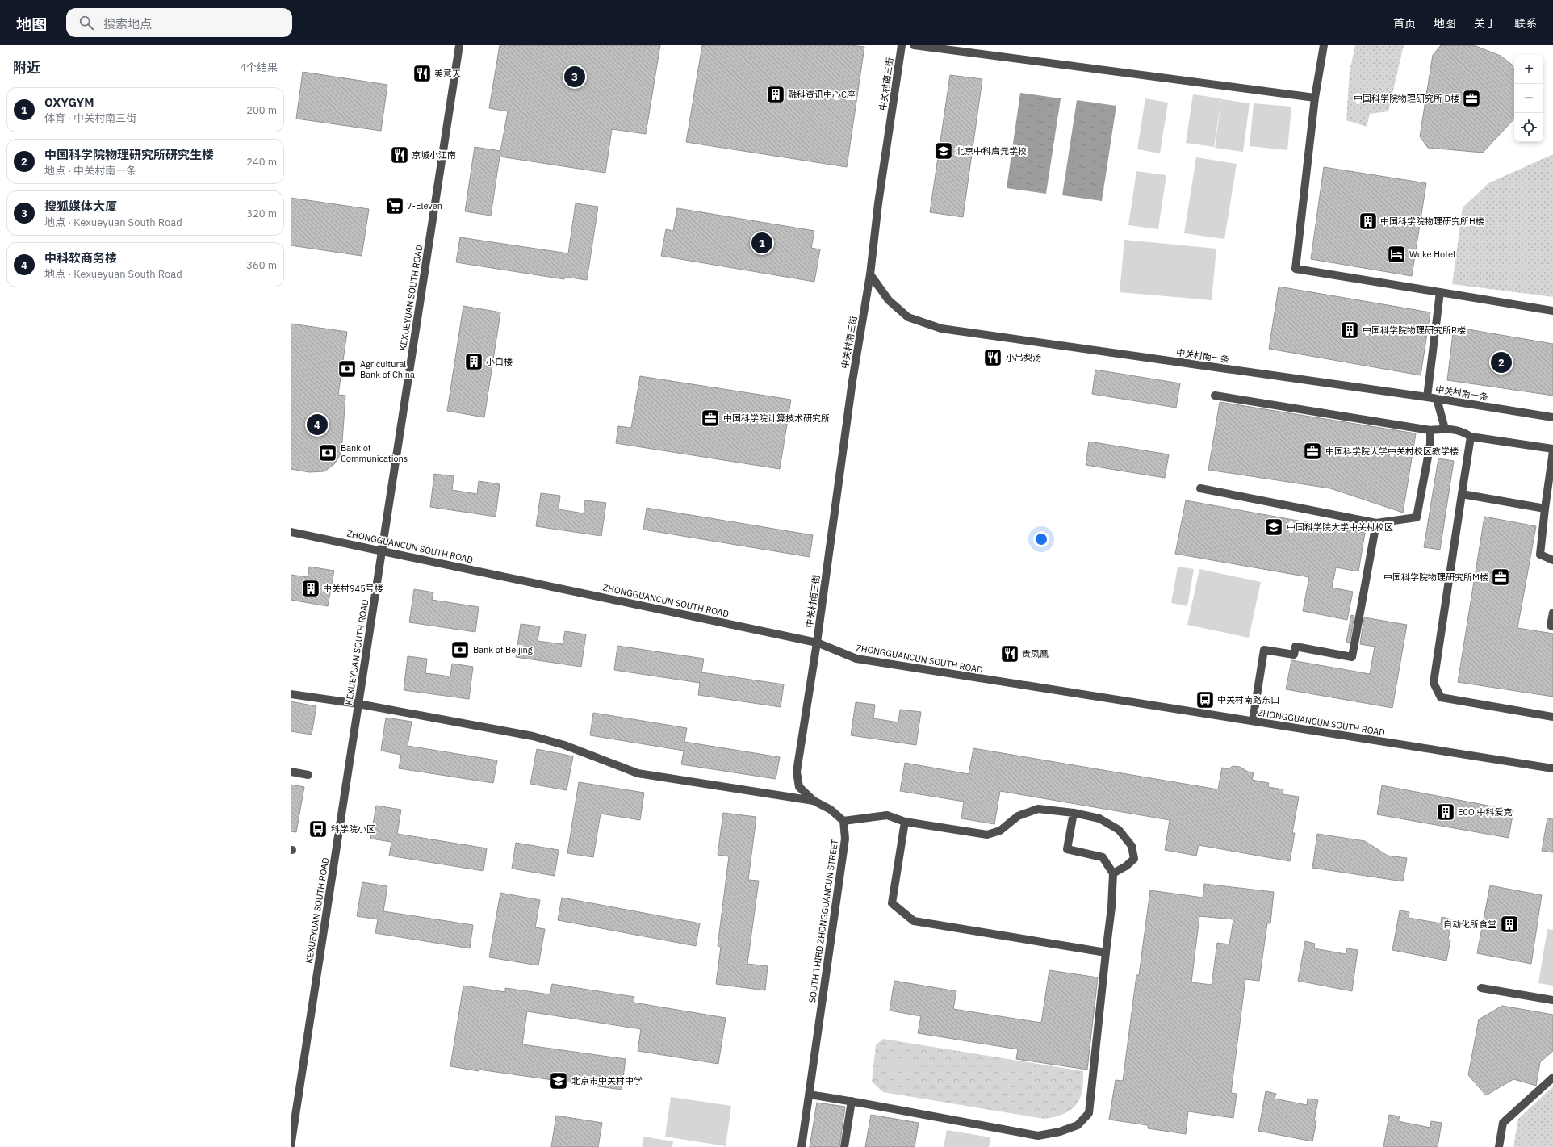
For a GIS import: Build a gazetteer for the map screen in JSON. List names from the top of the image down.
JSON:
{
  "streets": {
    "street": [
      "中关村南三街",
      "KEXUEYUAN SOUTH ROAD",
      "中关村南一条",
      "ZHONGGUANCUN SOUTH ROAD",
      "SOUTH THIRD ZHONGGUANCUN STREET"
    ]
  },
  "crossings": [
    ["中关村南三街", "中关村南一条"],
    ["中关村南三街", "ZHONGGUANCUN SOUTH ROAD"],
    ["KEXUEYUAN SOUTH ROAD", "ZHONGGUANCUN SOUTH ROAD"]
  ],
  "places": {
    "restaurant": [
      "美意天",
      "京城小江南",
      "小吊梨汤",
      "贵凤凰"
    ],
    "building": [
      "融科资讯中心C座",
      "中国科学院物理研究所H楼",
      "中国科学院物理研究所R楼",
      "小白楼",
      "中关村945号楼",
      "ECO 中科爱克",
      "自动化所食堂"
    ],
    "office": [
      "中国科学院物理研究所 D楼",
      "中国科学院计算技术研究所",
      "中国科学院大学中关村校区教学楼",
      "中国科学院物理研究所M楼"
    ],
    "school or university": ["北京中科启元学校", "中国科学院大学中关村校区", "北京市中关村中学"],
    "supermarket": ["7-Eleven"],
    "hotel": ["Wuke Hotel"],
    "bank": ["Agricultural Bank of China", "Bank of Communications", "Bank of Beijing"],
    "bus stop": ["中关村南路东口", "科学院小区"]
  },
  "page": {
    "header": "地图",
    "search": "搜索地点",
    "nav": [
      "首页",
      "地图",
      "关于",
      "联系"
    ],
    "heading": ["附近", "4个结果"],
    "map_buttons": ["+", "−"],
    "pins": [
      "3",
      "1",
      "2",
      "4"
    ],
    "list": [
      {
        "mark": "1",
        "name": "OXYGYM",
        "note": "体育 · 中关村南三街",
        "value": "200 m"
      },
      {
        "mark": "2",
        "name": "中国科学院物理研究所研究生楼",
        "note": "地点 · 中关村南一条",
        "value": "240 m"
      },
      {
        "mark": "3",
        "name": "搜狐媒体大厦",
        "note": "地点 · Kexueyuan South Road",
        "value": "320 m"
      },
      {
        "mark": "4",
        "name": "中科软商务楼",
        "note": "地点 · Kexueyuan South Road",
        "value": "360 m"
      }
    ]
  }
}
